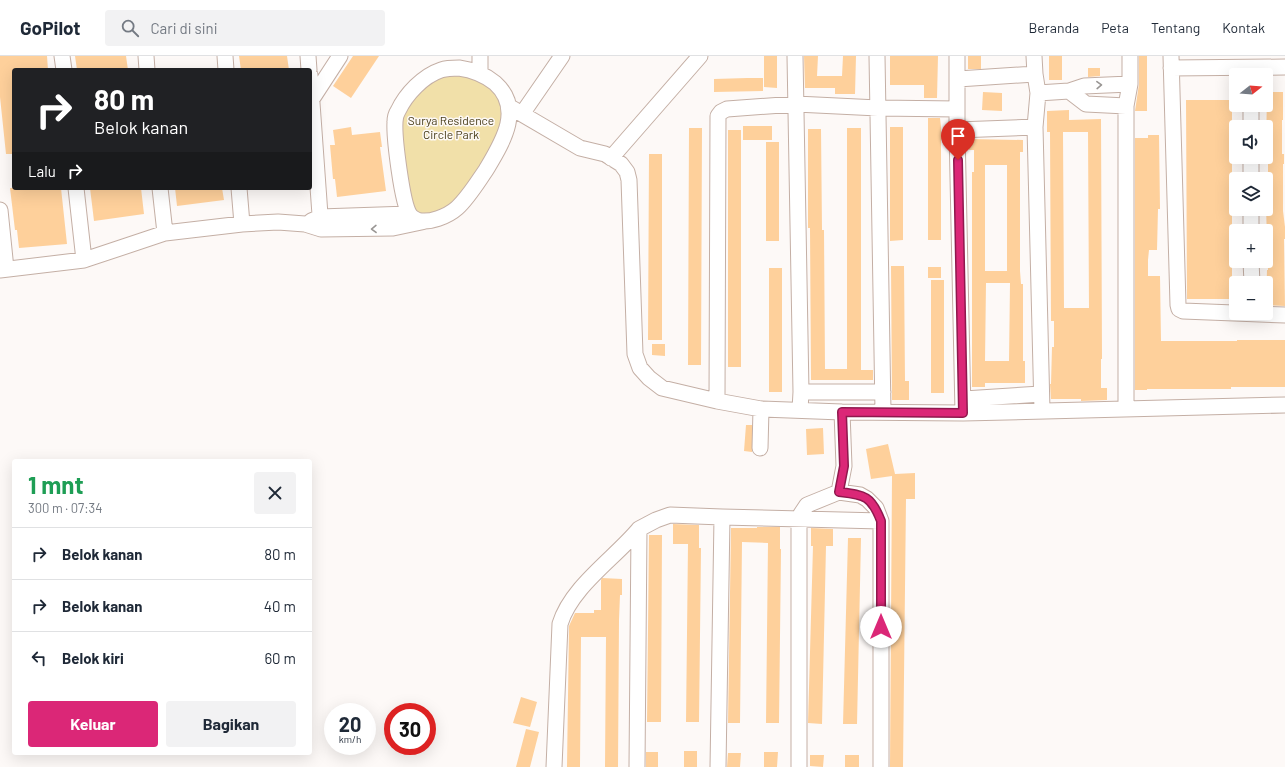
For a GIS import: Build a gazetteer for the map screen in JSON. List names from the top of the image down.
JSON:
{
  "parks": ["Surya Residence Circle Park"],
  "north": "right",
  "page": {
    "header": "GoPilot",
    "search": "Cari di sini",
    "nav": [
      "Beranda",
      "Peta",
      "Tentang",
      "Kontak"
    ],
    "map_buttons": ["+", "−"],
    "turn": ["80 m", "Belok kanan"],
    "then": "Lalu",
    "heading": ["1 mnt", "300 m · 07:34"],
    "list": [
      {
        "name": "Belok kanan",
        "value": "80 m"
      },
      {
        "name": "Belok kanan",
        "value": "40 m"
      },
      {
        "name": "Belok kiri",
        "value": "60 m"
      }
    ],
    "buttons": ["Keluar", "Bagikan"],
    "speed": "20 km/h",
    "limit": "30"
  }
}
